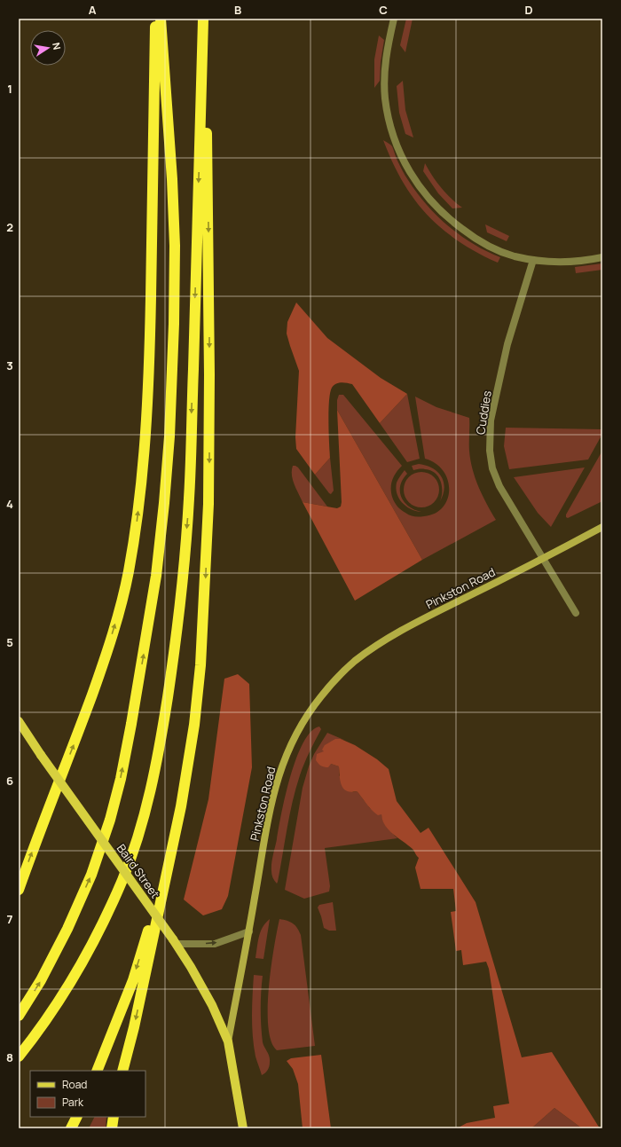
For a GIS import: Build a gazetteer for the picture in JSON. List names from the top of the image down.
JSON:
{
  "streets": {
    "main road": ["Baird Street"],
    "street": ["Cuddies", "Pinkston Road"]
  },
  "crossings": [
    ["Cuddies", "Pinkston Road"],
    ["Pinkston Road", "Baird Street"]
  ],
  "legend": ["Road", "Park"],
  "north": "right",
  "grid": {
    "columns": [
      "A",
      "B",
      "C",
      "D"
    ],
    "rows": [
      "1",
      "2",
      "3",
      "4",
      "5",
      "6",
      "7",
      "8"
    ]
  }
}
